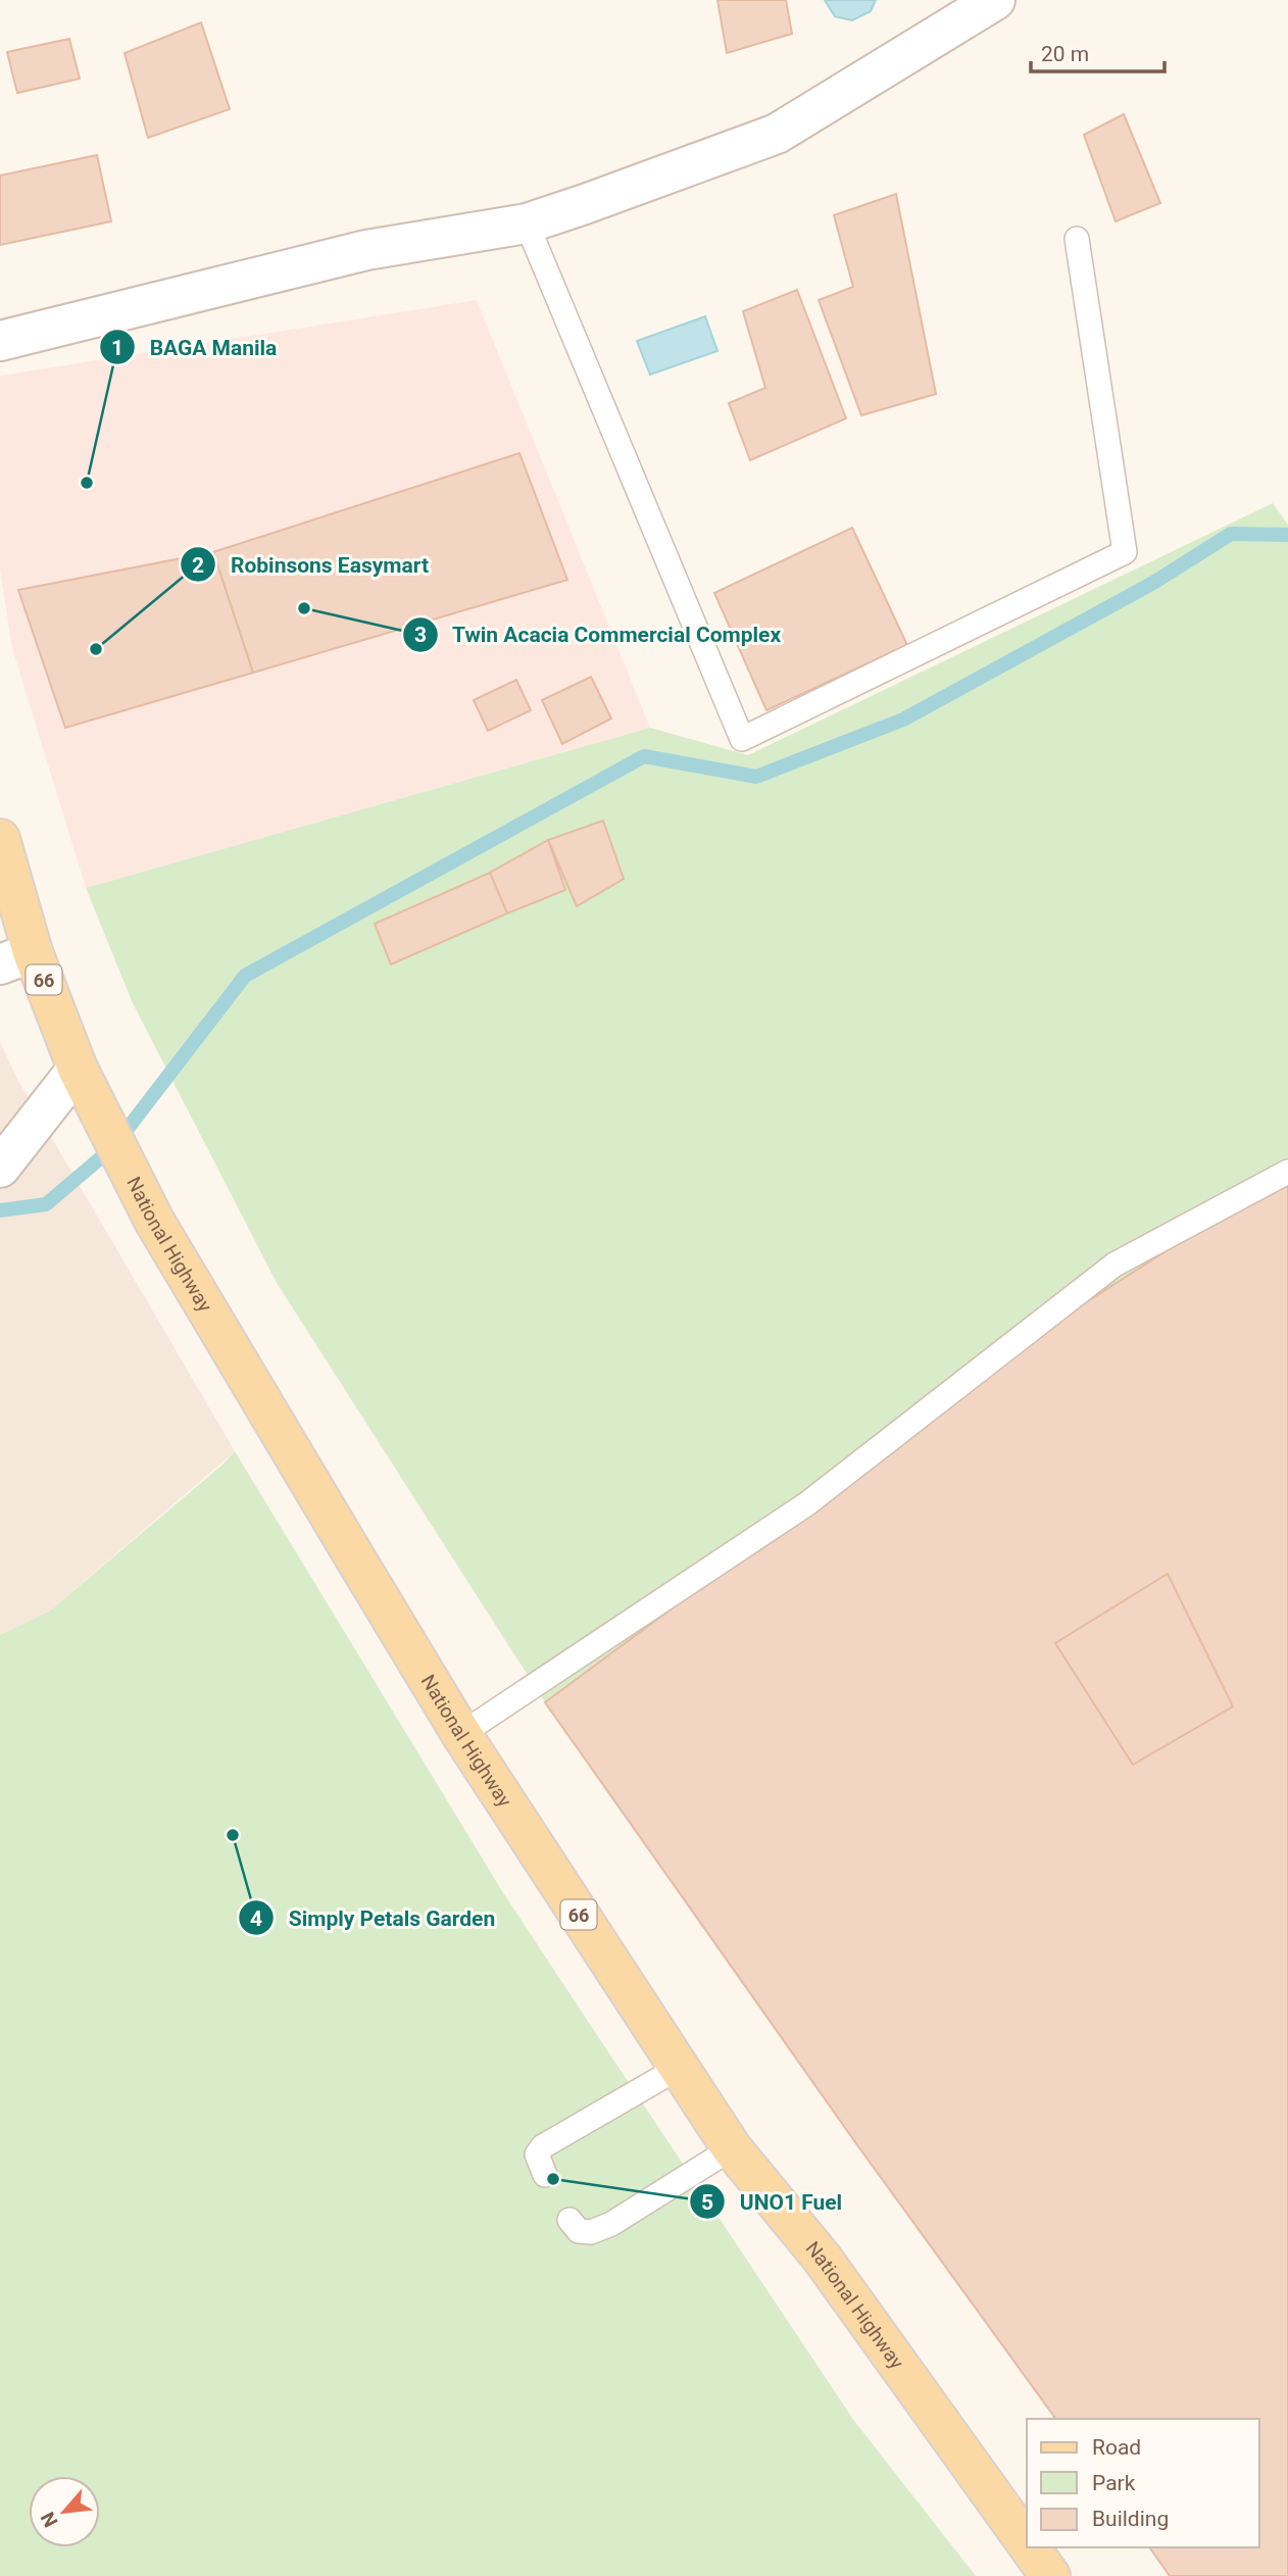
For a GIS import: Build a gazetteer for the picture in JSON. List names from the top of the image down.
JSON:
{
  "streets": {
    "main road": ["66", "National Highway"]
  },
  "places": [
    "BAGA Manila",
    "Twin Acacia Commercial Complex",
    "Robinsons Easymart",
    "Simply Petals Garden",
    "UNO1 Fuel"
  ],
  "legend": ["Road", "Park", "Building"],
  "scale_bar": "20 m",
  "north": "bottom left"
}
